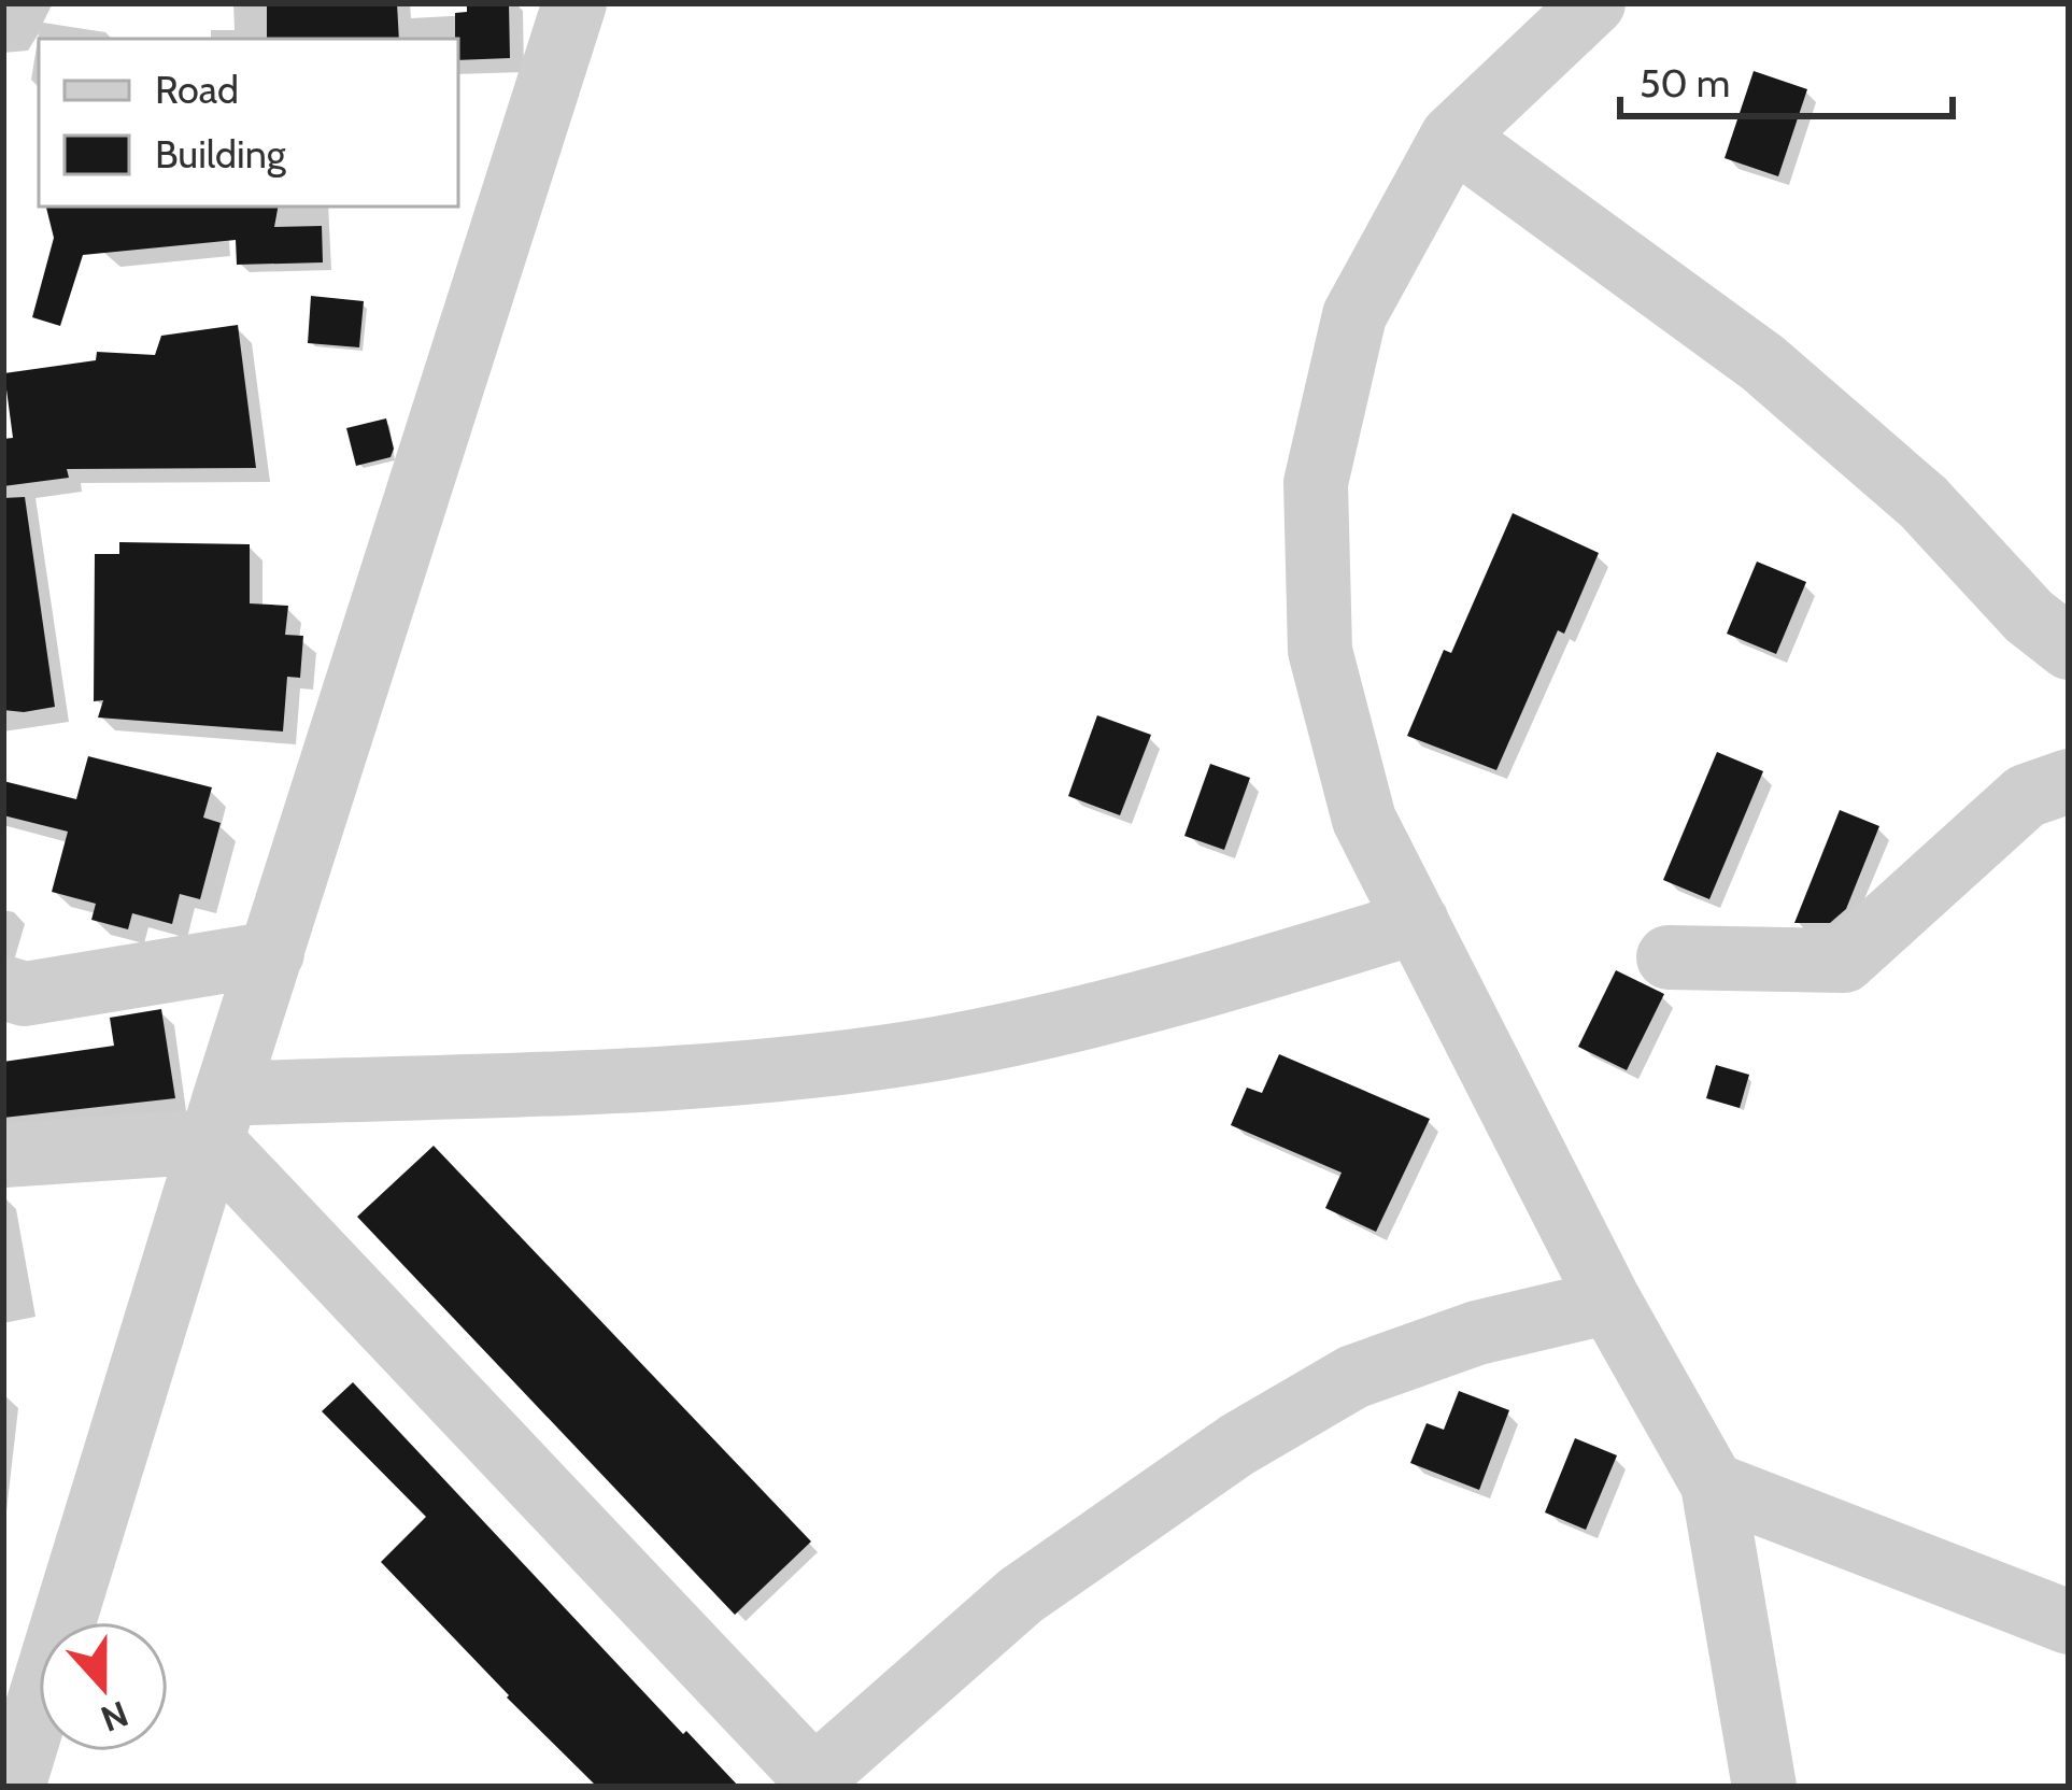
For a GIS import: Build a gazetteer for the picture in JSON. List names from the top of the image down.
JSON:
{
  "legend": ["Road", "Building"],
  "scale_bar": "50 m",
  "north": "bottom"
}
